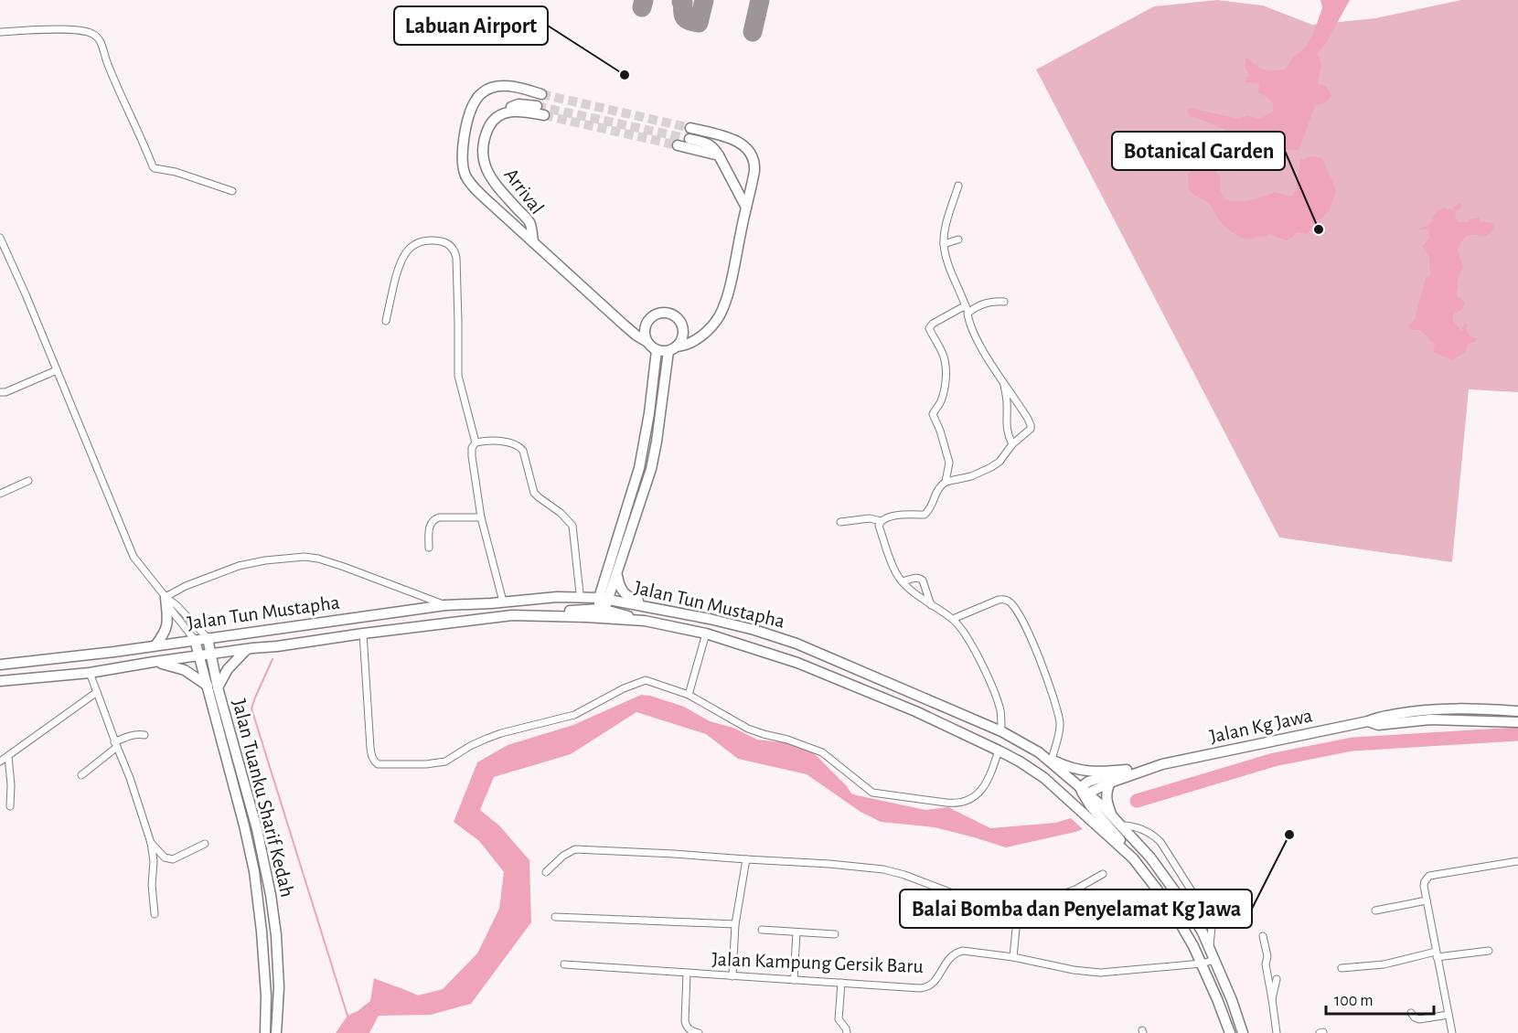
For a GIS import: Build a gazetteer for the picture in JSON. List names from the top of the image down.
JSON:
{
  "streets": {
    "main road": [
      "Arrival",
      "Jalan Tun Mustapha",
      "Jalan Kg Jawa",
      "Jalan Tuanku Sharif Kedah"
    ],
    "street": ["Jalan Kampung Gersik Baru"]
  },
  "crossings": [
    ["Jalan Tun Mustapha", "Jalan Kg Jawa"],
    ["Jalan Tun Mustapha", "Jalan Tuanku Sharif Kedah"],
    ["Jalan Tun Mustapha", "Jalan Kampung Gersik Baru"]
  ],
  "places": ["Labuan Airport", "Botanical Garden", "Balai Bomba dan Penyelamat Kg Jawa"],
  "scale_bar": "100 m"
}
